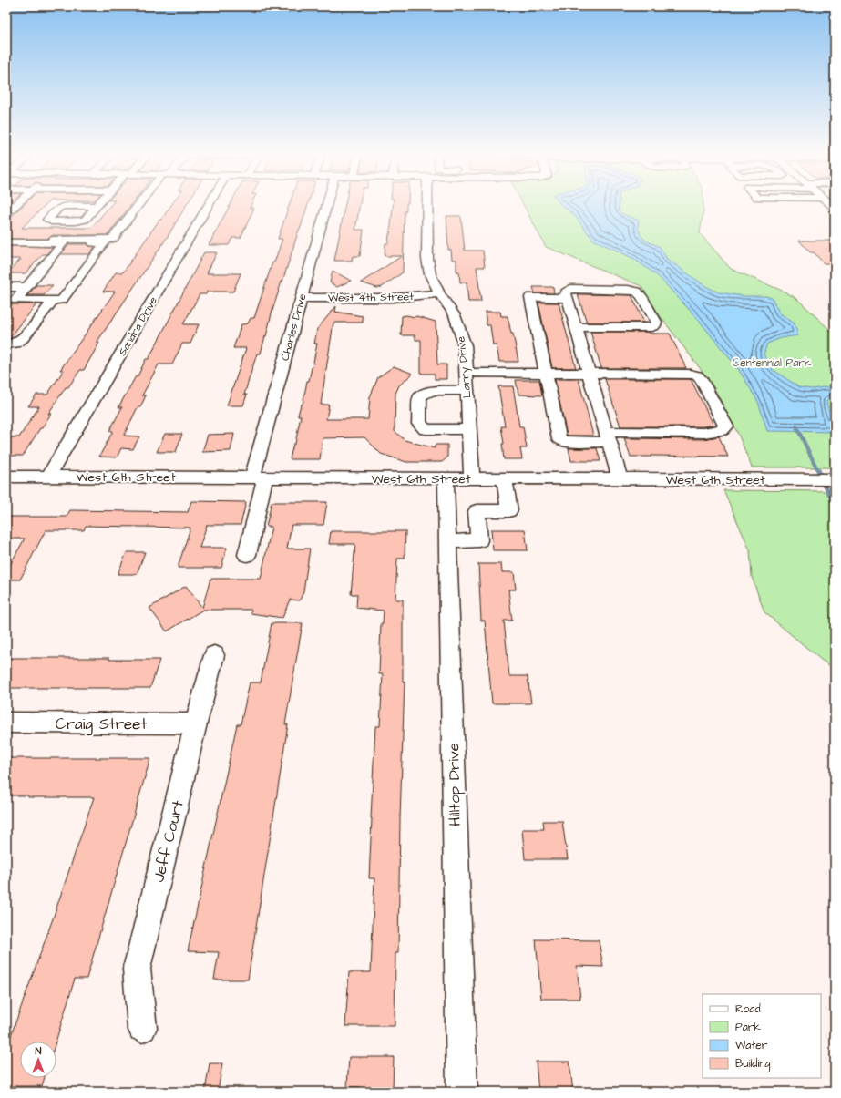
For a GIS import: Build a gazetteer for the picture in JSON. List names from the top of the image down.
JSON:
{
  "streets": {
    "street": [
      "West 4th Street",
      "Sandra Drive",
      "Charles Drive",
      "Larry Drive",
      "West 6th Street",
      "Craig Street",
      "Hilltop Drive",
      "Jeff Court"
    ]
  },
  "crossings": [
    ["West 4th Street", "Charles Drive"],
    ["West 4th Street", "Larry Drive"],
    ["Sandra Drive", "West 6th Street"],
    ["Charles Drive", "West 6th Street"],
    ["Larry Drive", "West 6th Street"],
    ["West 6th Street", "Hilltop Drive"],
    ["Craig Street", "Jeff Court"]
  ],
  "parks": ["Centennial Park"],
  "legend": [
    "Road",
    "Park",
    "Water",
    "Building"
  ],
  "north": "top"
}
